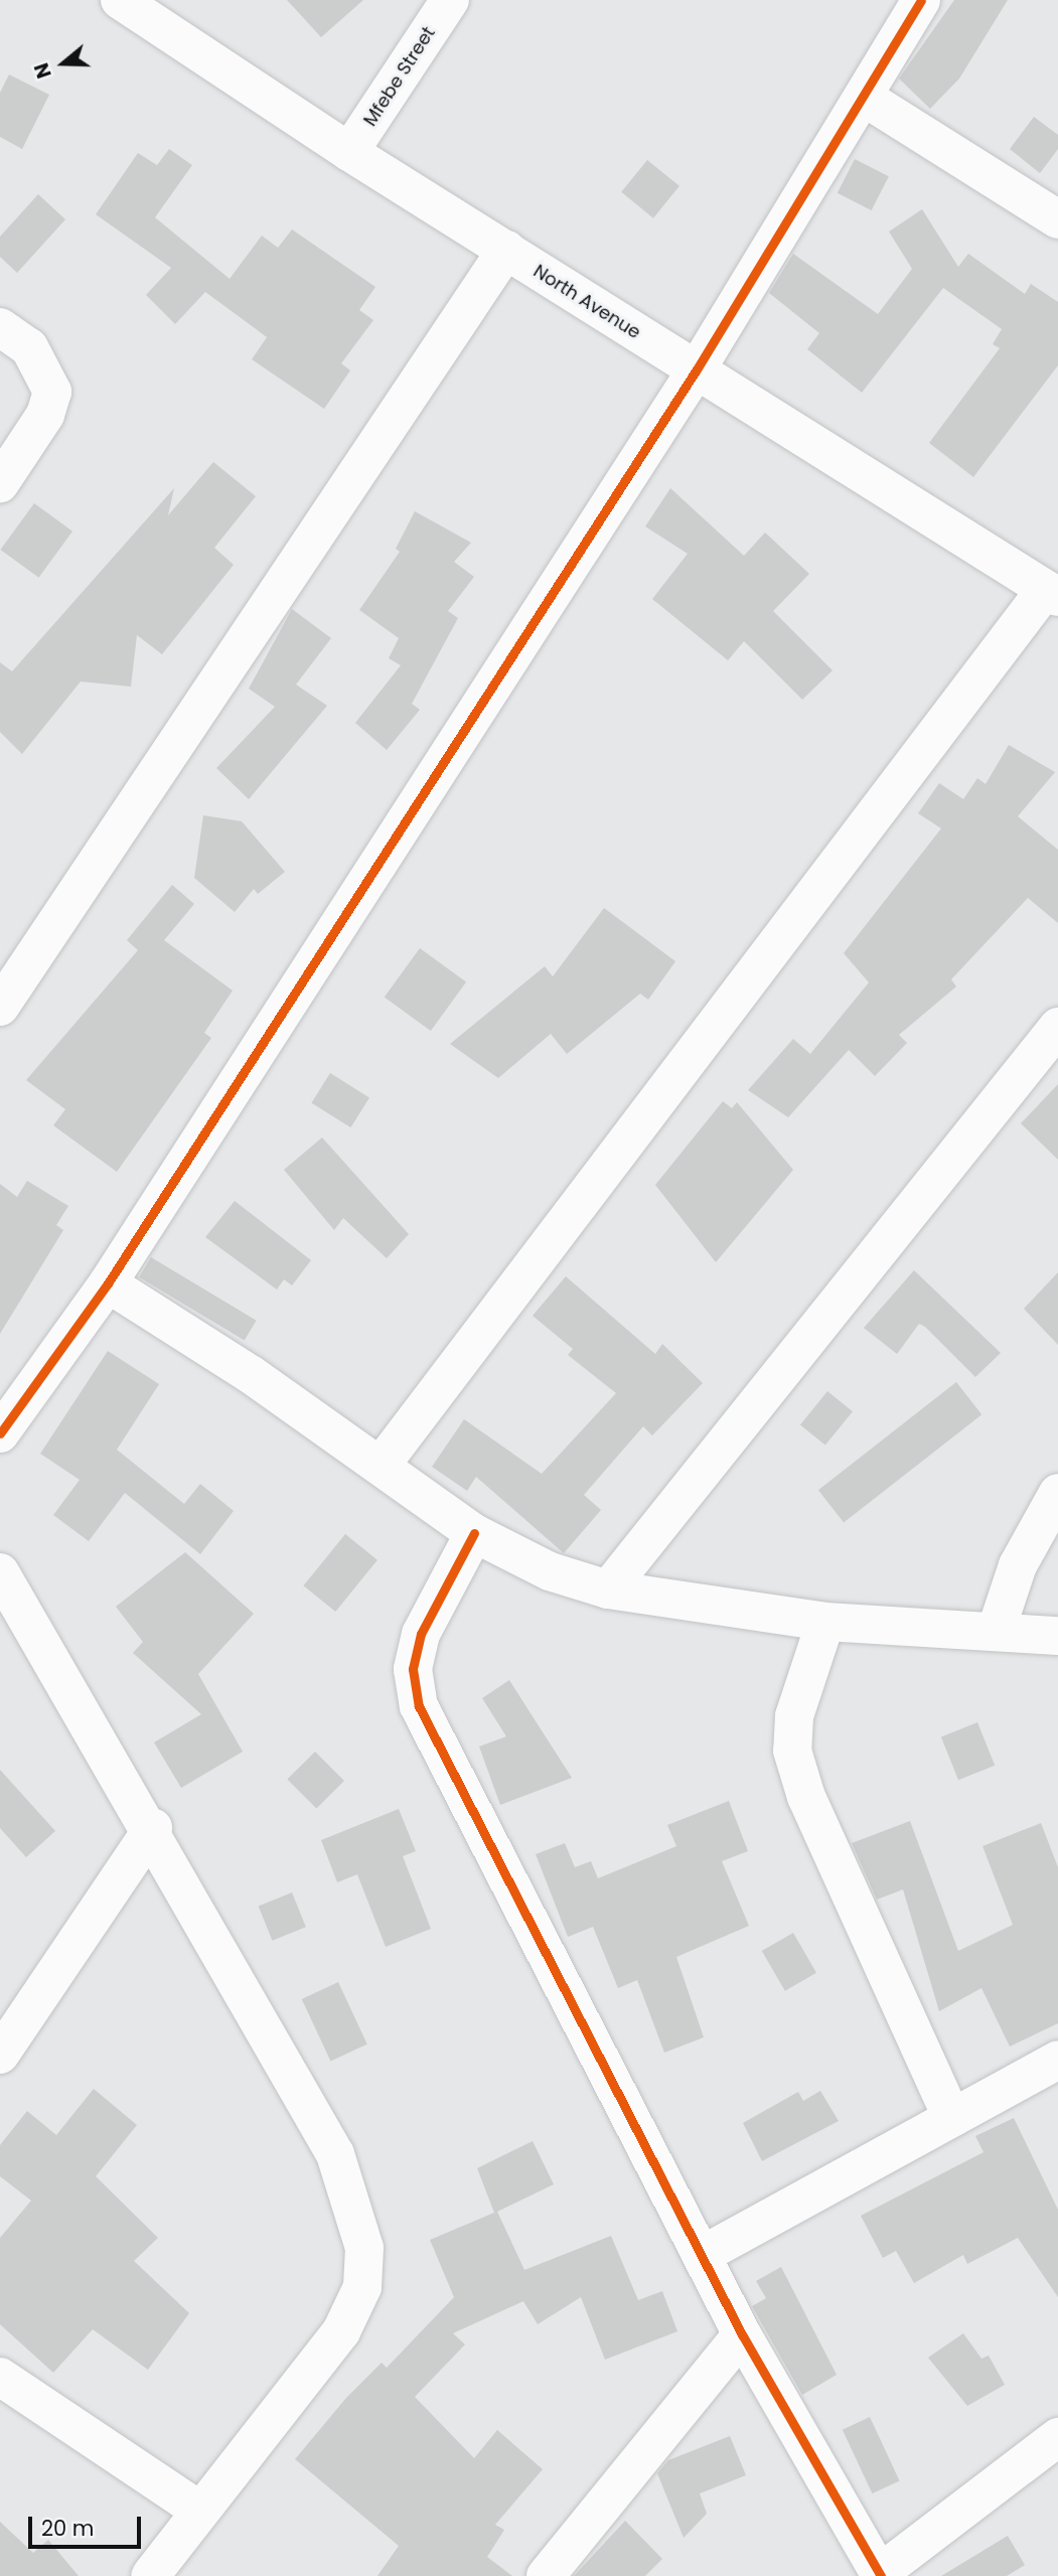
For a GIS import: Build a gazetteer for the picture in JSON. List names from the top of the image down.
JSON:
{
  "streets": {
    "street": ["Mfebe Street", "North Avenue"]
  },
  "crossings": [
    ["Mfebe Street", "North Avenue"]
  ],
  "scale_bar": "20 m",
  "north": "left"
}
